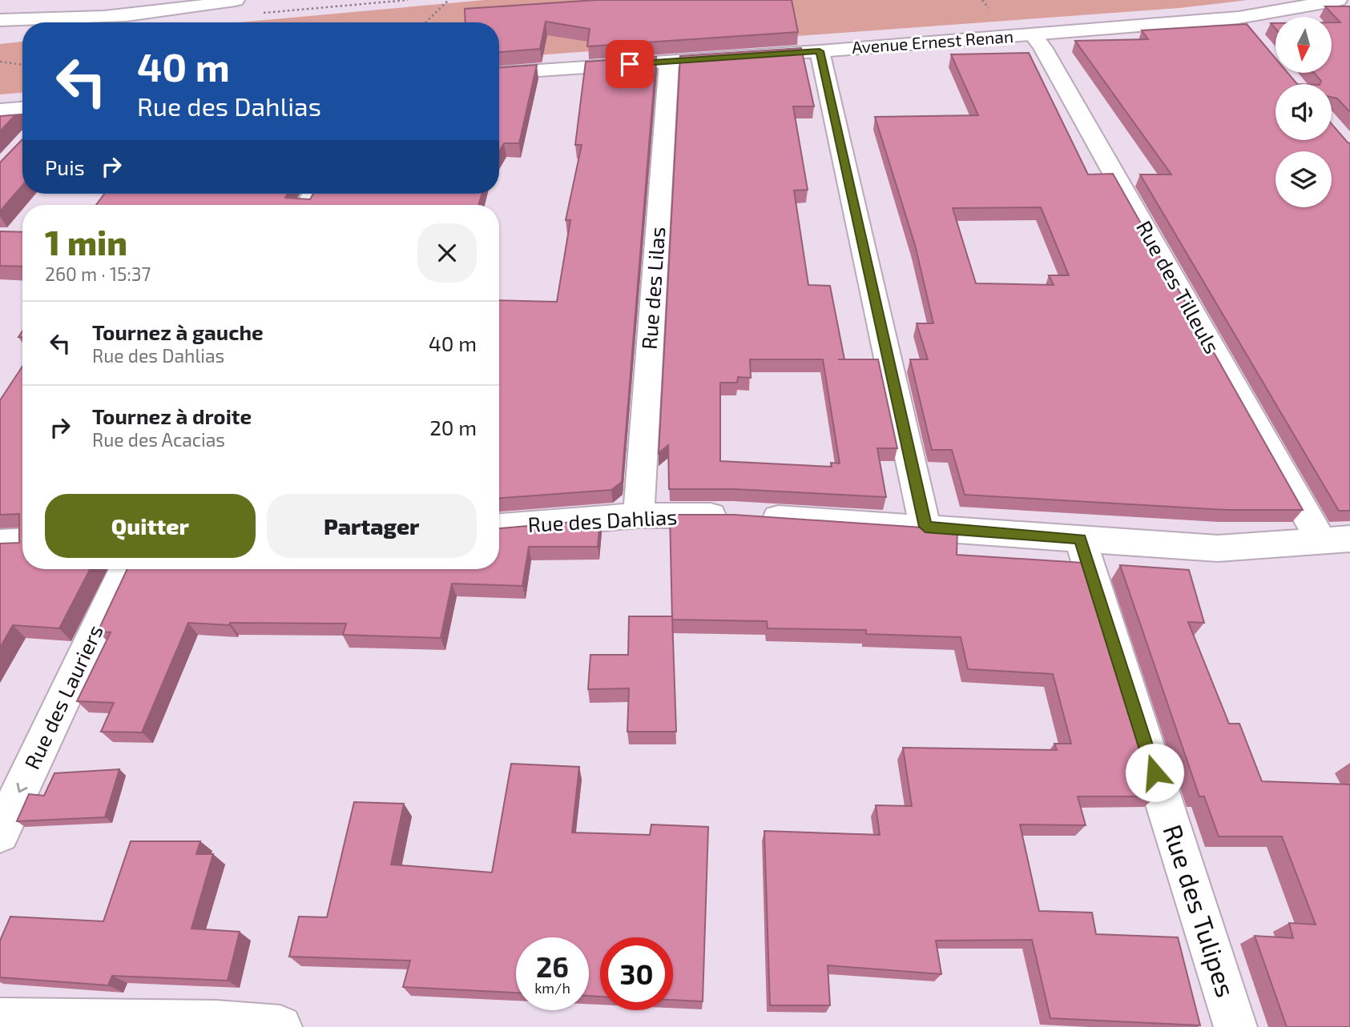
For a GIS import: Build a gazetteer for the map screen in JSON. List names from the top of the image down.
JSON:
{
  "streets": {
    "street": [
      "Avenue Ernest Renan",
      "Rue des Tilleuls",
      "Rue des Lilas",
      "Rue des Dahlias",
      "Rue des Lauriers",
      "Rue des Tulipes"
    ]
  },
  "crossings": [
    ["Avenue Ernest Renan", "Rue des Tilleuls"],
    ["Avenue Ernest Renan", "Rue des Lilas"],
    ["Rue des Tilleuls", "Rue des Dahlias"],
    ["Rue des Lilas", "Rue des Dahlias"],
    ["Rue des Dahlias", "Rue des Tulipes"]
  ],
  "one_way": ["Rue des Lauriers"],
  "north": "bottom",
  "page": {
    "turn": ["40 m", "Rue des Dahlias"],
    "then": "Puis",
    "heading": ["1 min", "260 m · 15:37"],
    "list": [
      {
        "name": "Tournez à gauche",
        "note": "Rue des Dahlias",
        "value": "40 m"
      },
      {
        "name": "Tournez à droite",
        "note": "Rue des Acacias",
        "value": "20 m"
      }
    ],
    "buttons": ["Quitter", "Partager"],
    "speed": "26 km/h",
    "limit": "30"
  }
}
